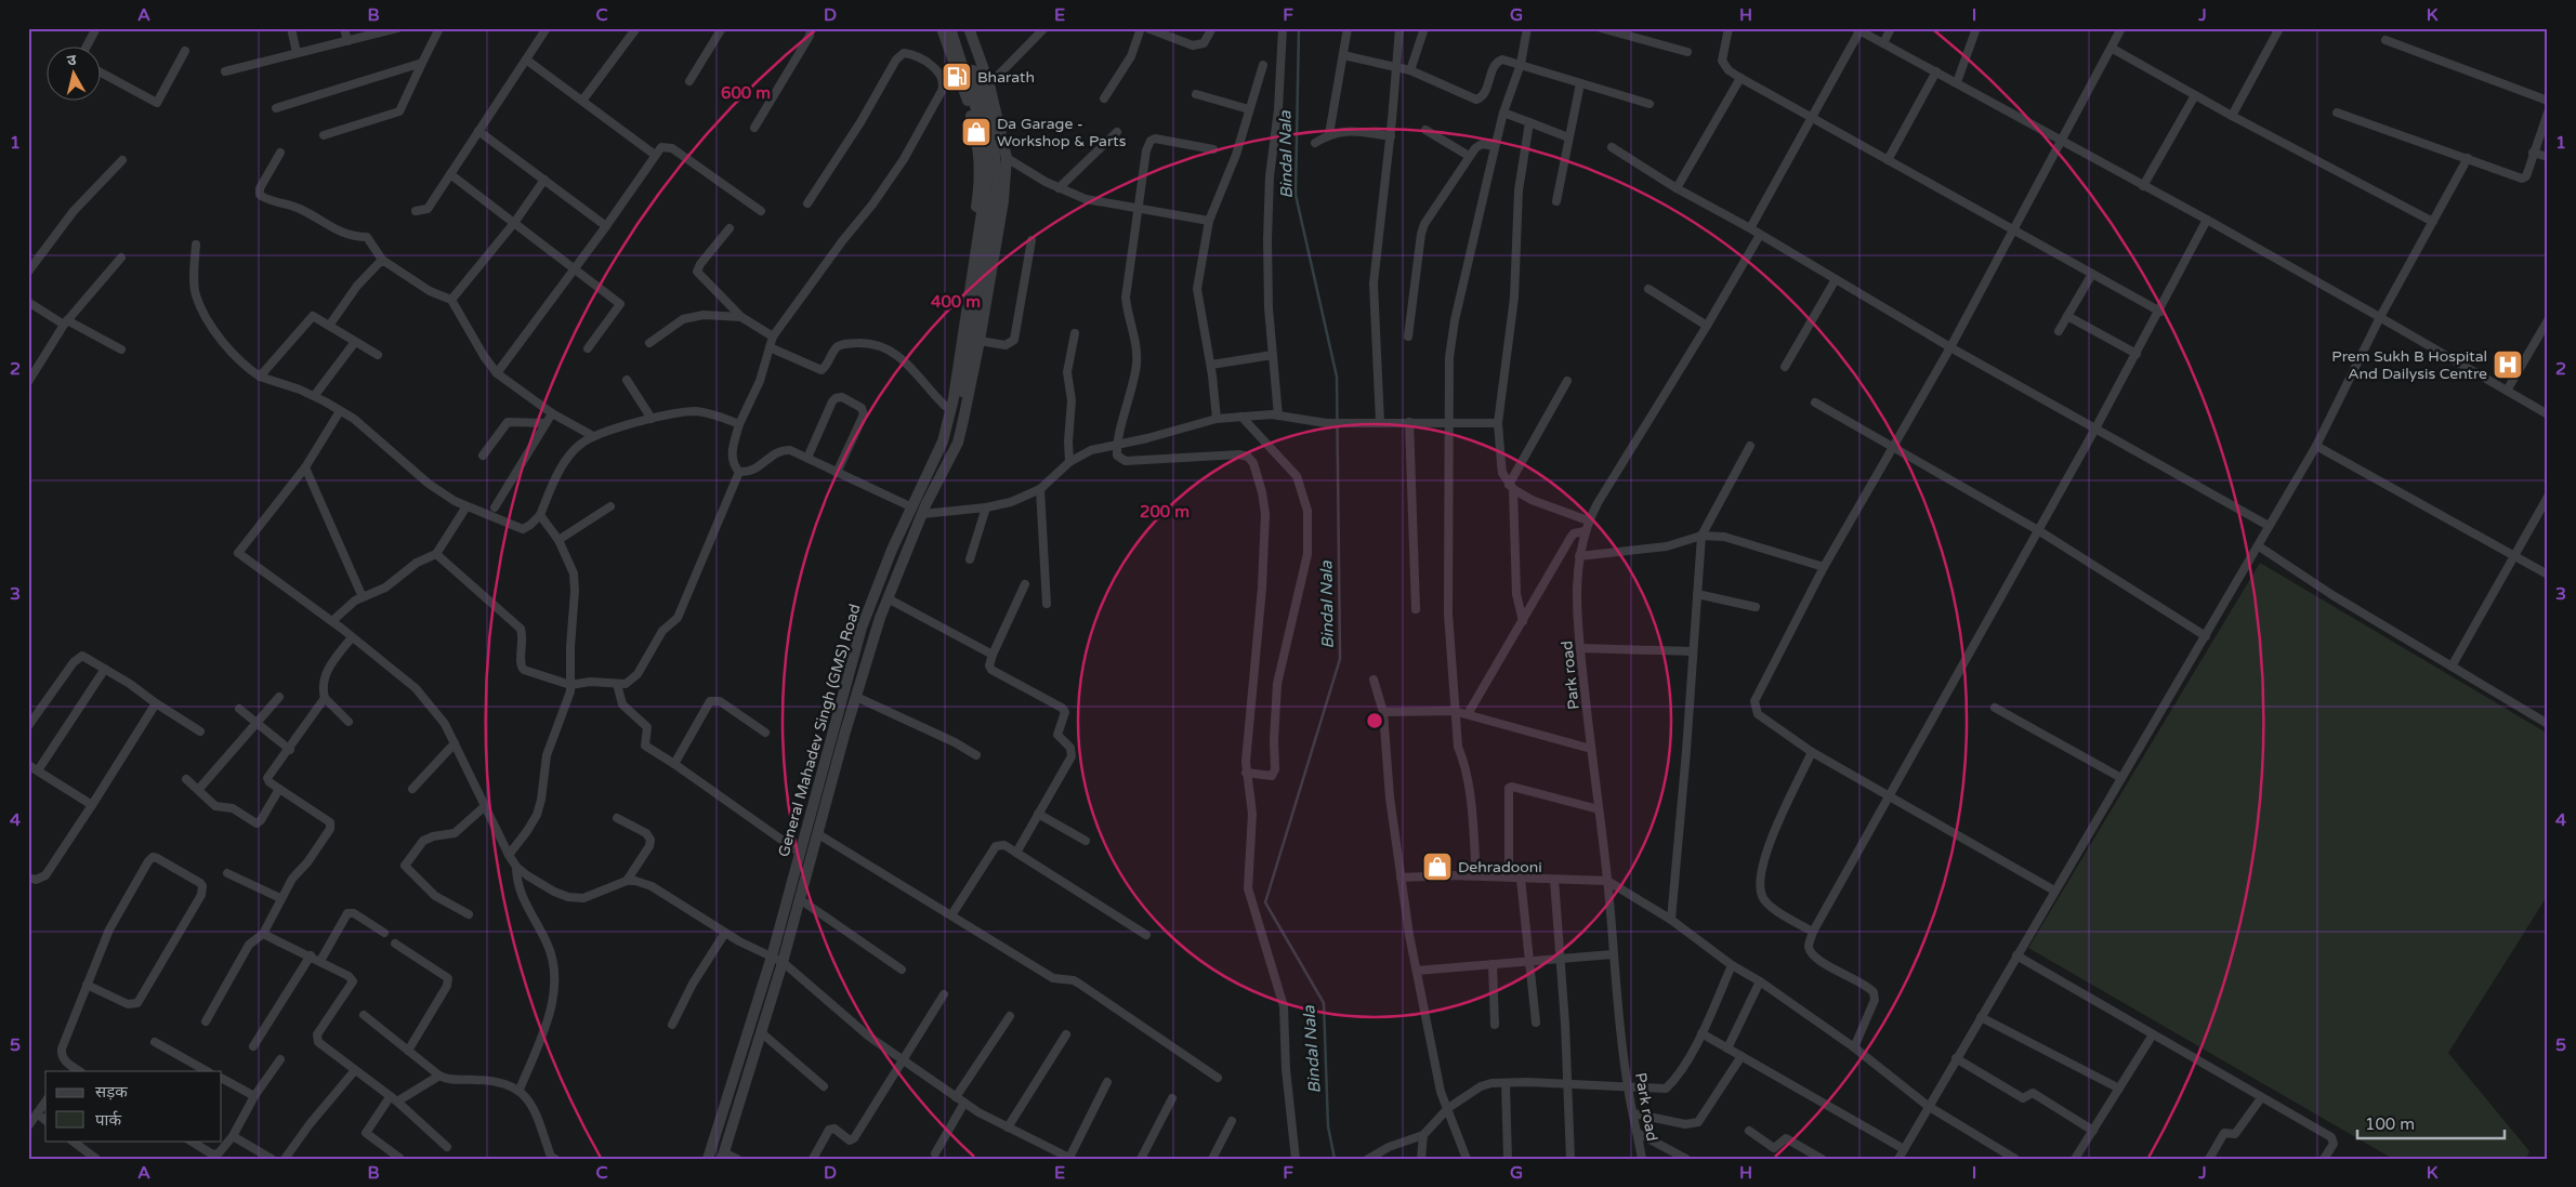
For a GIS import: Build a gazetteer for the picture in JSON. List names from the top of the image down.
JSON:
{
  "streets": {
    "street": ["Park road", "General Mahadev Singh (GMS) Road"]
  },
  "water": ["Bindal Nala"],
  "places": {
    "fuel station": ["Bharath"],
    "shop": ["Da Garage - Workshop & Parts", "Dehradooni"],
    "hospital": ["Prem Sukh B Hospital And Dailysis Centre"]
  },
  "legend": ["सड़क", "पार्क"],
  "scale_bar": "100 m",
  "north": "top",
  "grid": {
    "columns": [
      "A",
      "B",
      "C",
      "D",
      "E",
      "F",
      "G",
      "H",
      "I",
      "J",
      "K"
    ],
    "rows": [
      "1",
      "2",
      "3",
      "4",
      "5"
    ]
  },
  "rings": ["600 m", "400 m", "200 m"]
}
